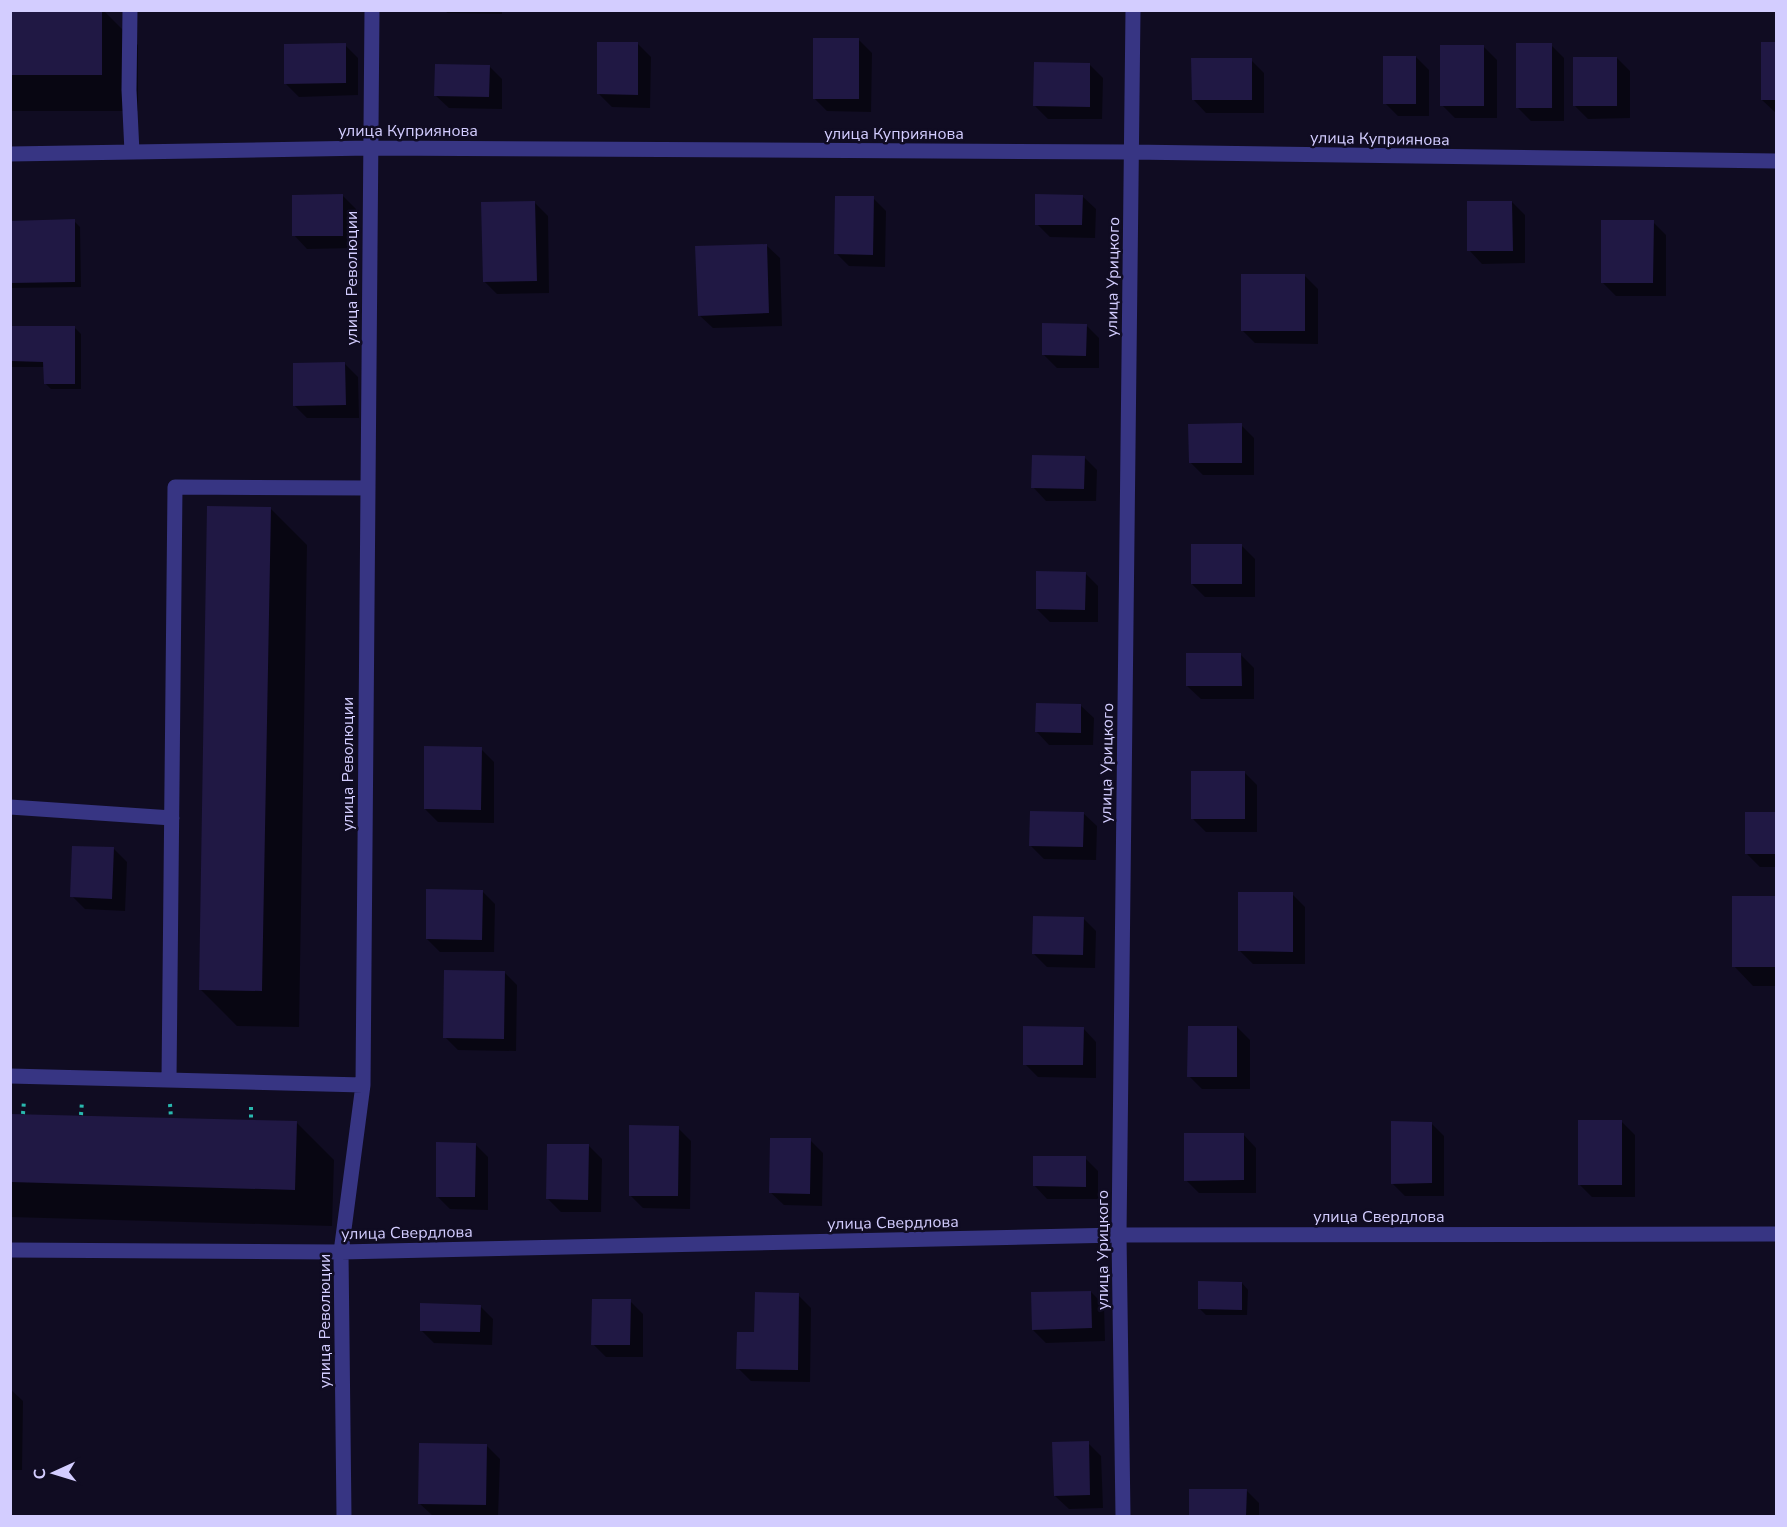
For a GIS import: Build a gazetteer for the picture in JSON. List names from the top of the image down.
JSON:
{
  "streets": {
    "street": [
      "улица Куприянова",
      "улица Урицкого",
      "улица Революции",
      "улица Свердлова"
    ]
  },
  "crossings": [
    ["улица Куприянова", "улица Урицкого"],
    ["улица Куприянова", "улица Революции"],
    ["улица Урицкого", "улица Свердлова"],
    ["улица Революции", "улица Свердлова"]
  ],
  "north": "left"
}
